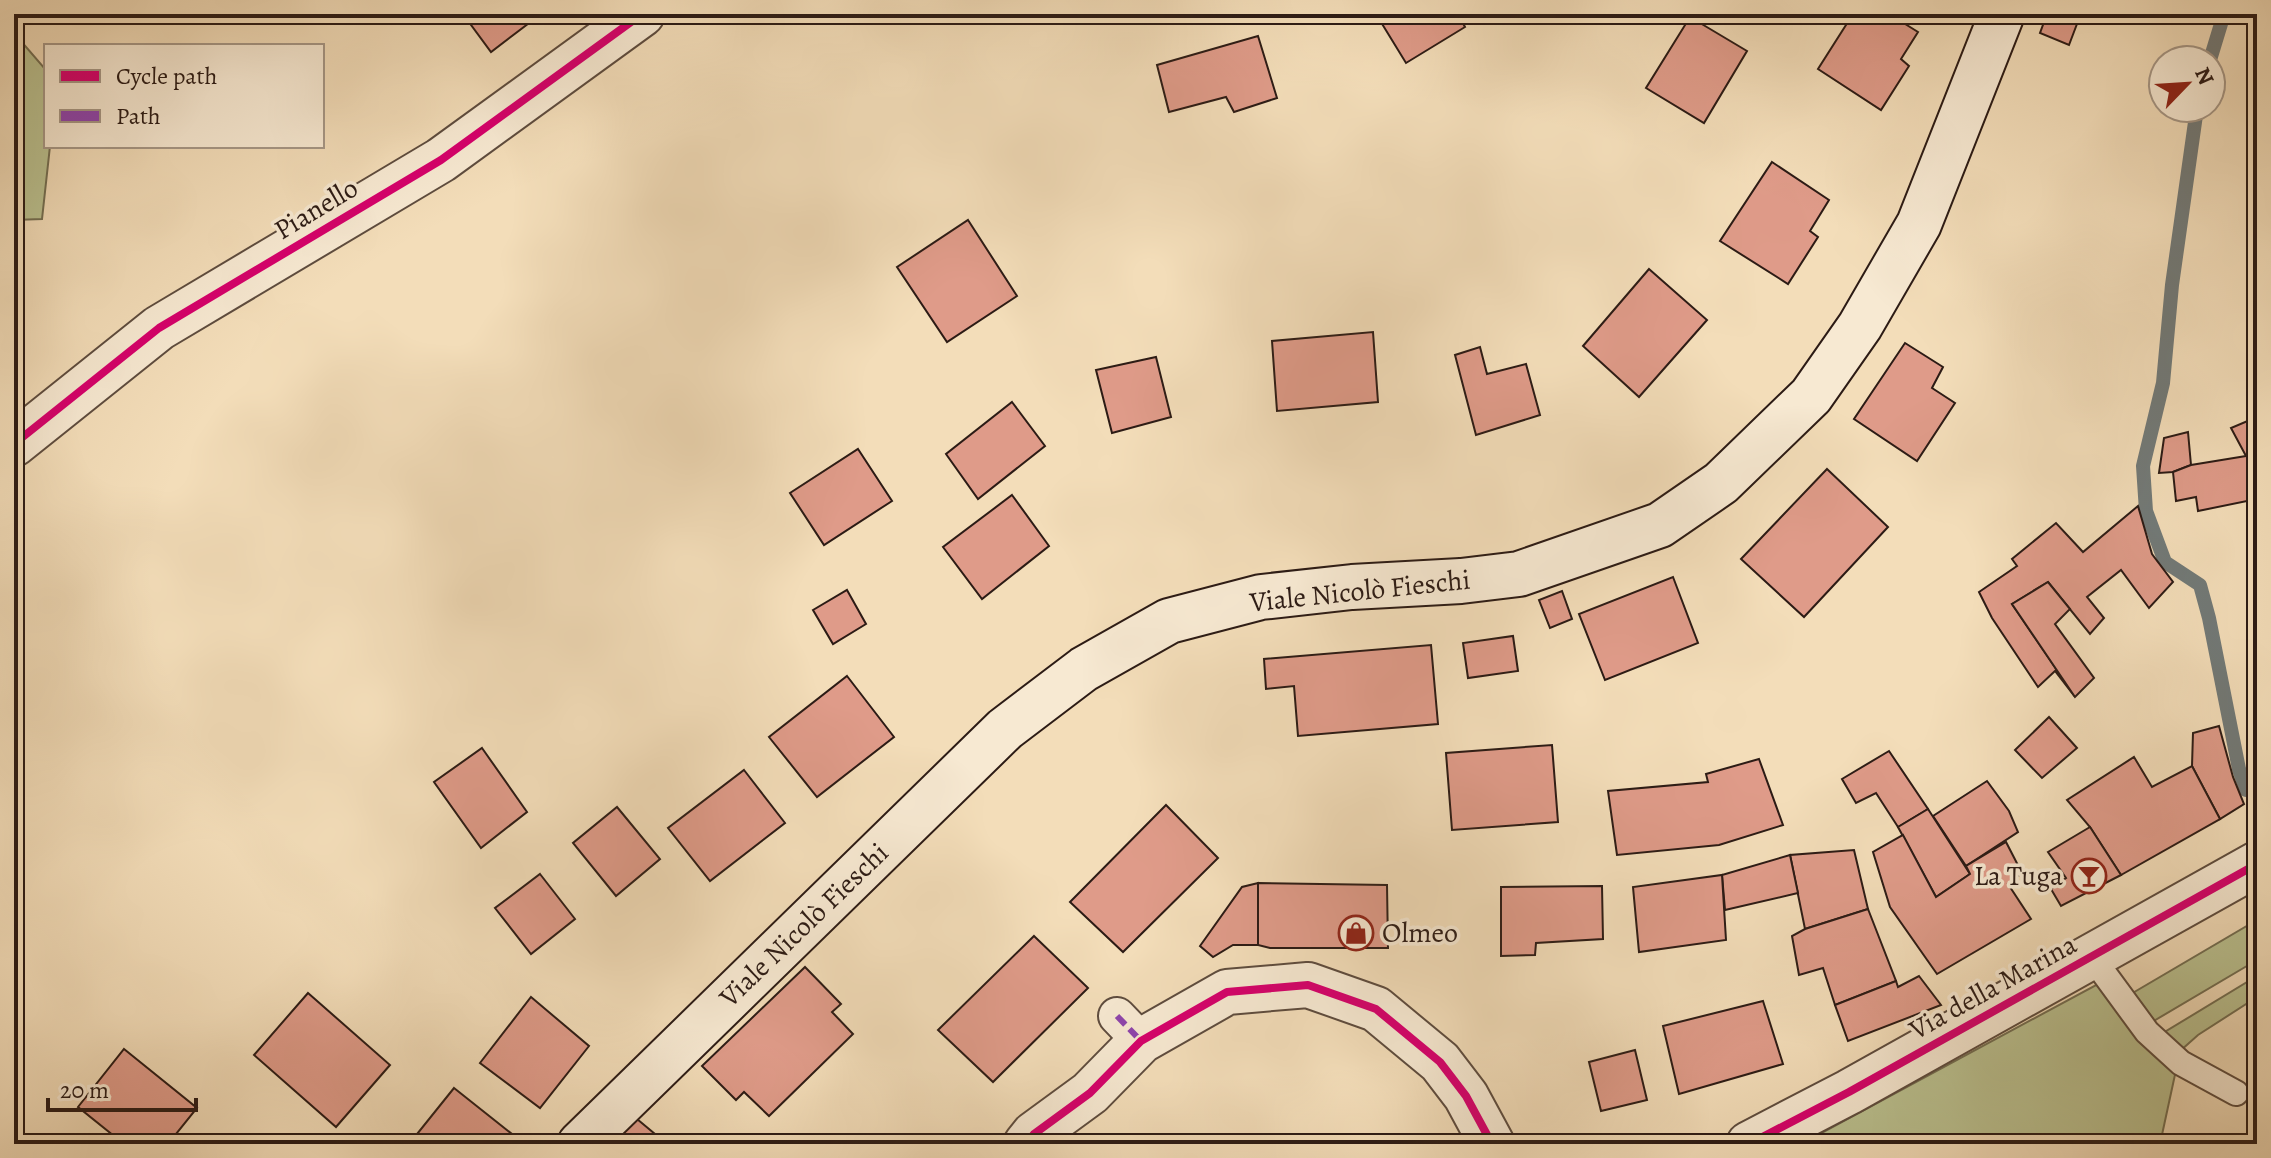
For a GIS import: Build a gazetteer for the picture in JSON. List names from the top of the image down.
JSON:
{
  "streets": {
    "street": ["Pianello", "Viale Nicolò Fieschi", "Via della Marina"]
  },
  "places": {
    "bar": ["La Tuga"],
    "shop": ["Olmeo"]
  },
  "legend": ["Cycle path", "Path"],
  "scale_bar": "20 m",
  "north": "top right"
}
